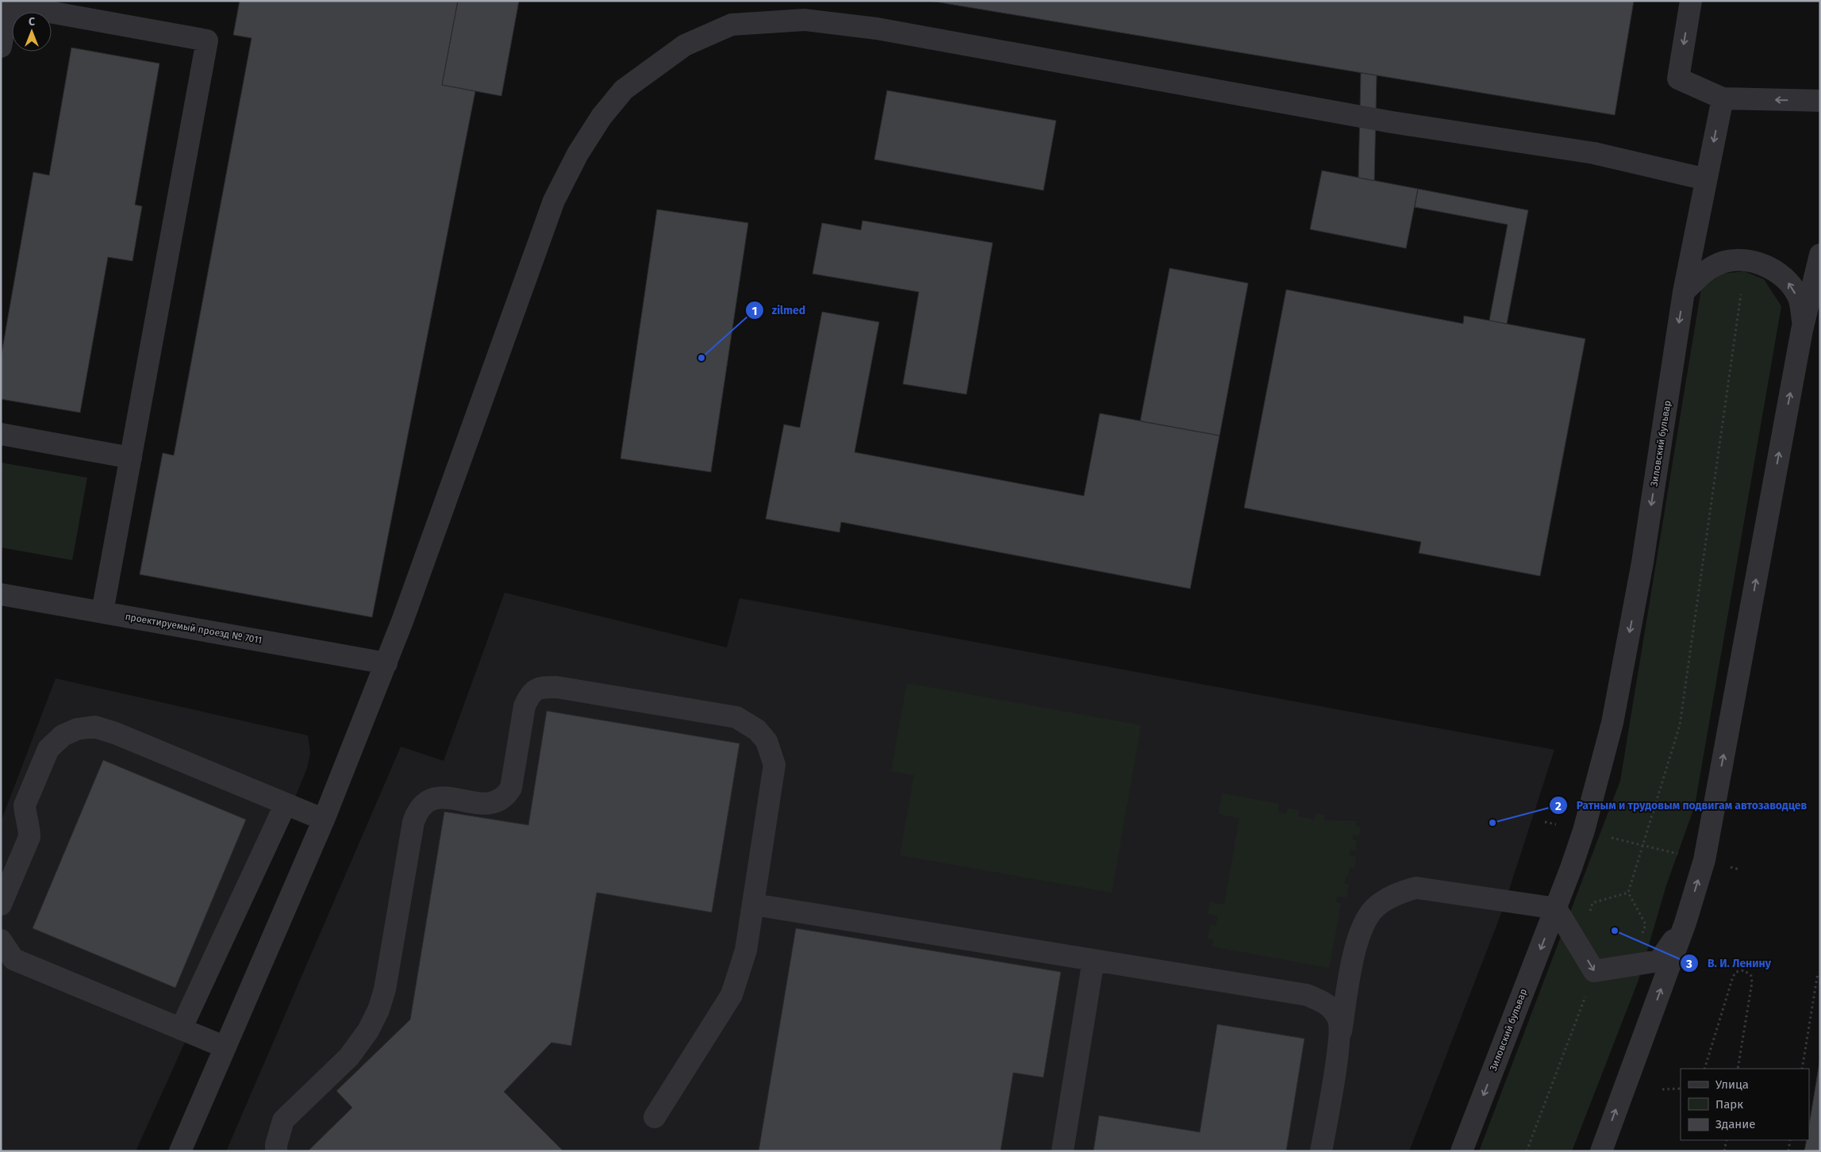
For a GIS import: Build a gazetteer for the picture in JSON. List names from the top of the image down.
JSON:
{
  "streets": {
    "street": ["Зиловский бульвар", "проектируемый проезд № 7011"]
  },
  "places": ["zilmed", "Ратным и трудовым подвигам автозаводцев", "В. И. Ленину"],
  "legend": ["Улица", "Парк", "Здание"],
  "north": "top"
}
